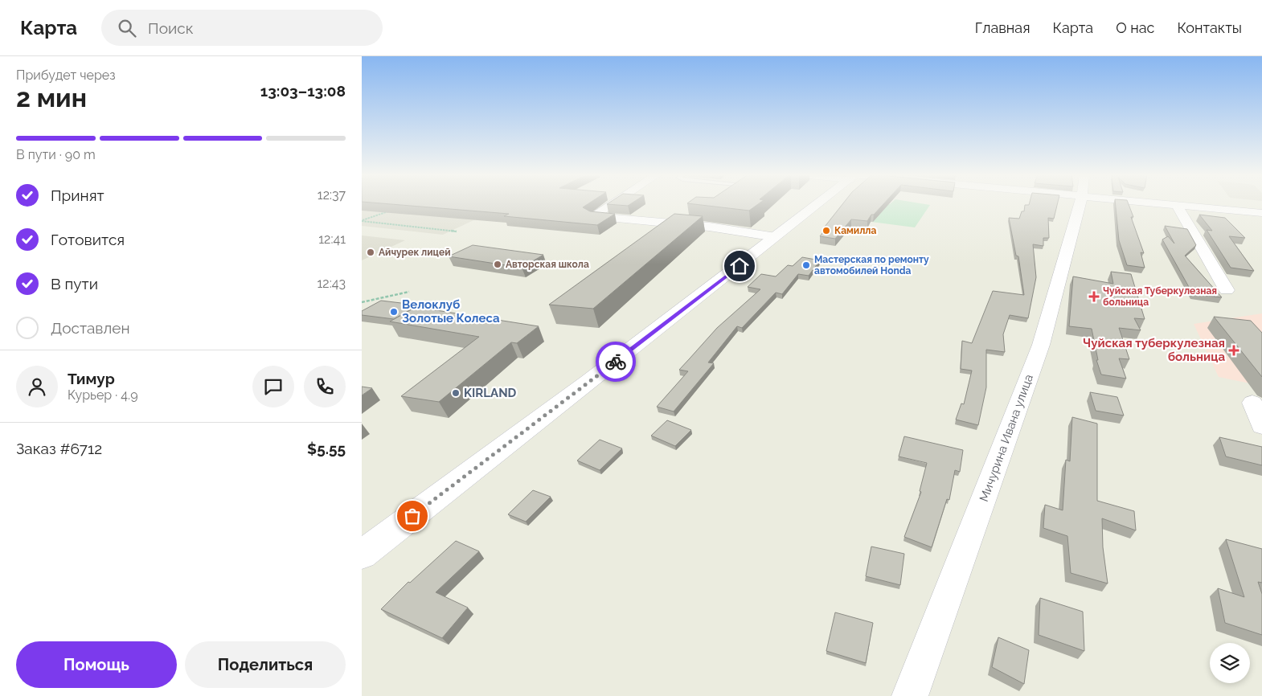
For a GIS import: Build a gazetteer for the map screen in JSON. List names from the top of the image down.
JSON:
{
  "streets": {
    "street": ["Мичурина Ивана улица"]
  },
  "places": {
    "other": [
      "Камилла",
      "Айчурек лицей",
      "Авторская школа",
      "Мастерская по ремонту автомобилей Honda",
      "Велоклуб Золотые Колеса",
      "KIRLAND"
    ],
    "health": ["Чуйская Туберкулезная больница", "Чуйская туберкулезная больница"]
  },
  "page": {
    "header": "Карта",
    "search": "Поиск",
    "nav": [
      "Главная",
      "Карта",
      "О нас",
      "Контакты"
    ],
    "heading": ["2 мин", "Прибудет через", "13:03–13:08"],
    "panel": [
      "Тимур",
      "Курьер · 4.9",
      "Заказ #6712",
      "$5.55"
    ],
    "bar": "В пути · 90 m",
    "list": [
      ["Принят", "12:37"],
      ["Готовится", "12:41"],
      ["В пути", "12:43"],
      "Доставлен"
    ],
    "buttons": ["Помощь", "Поделиться"]
  }
}
